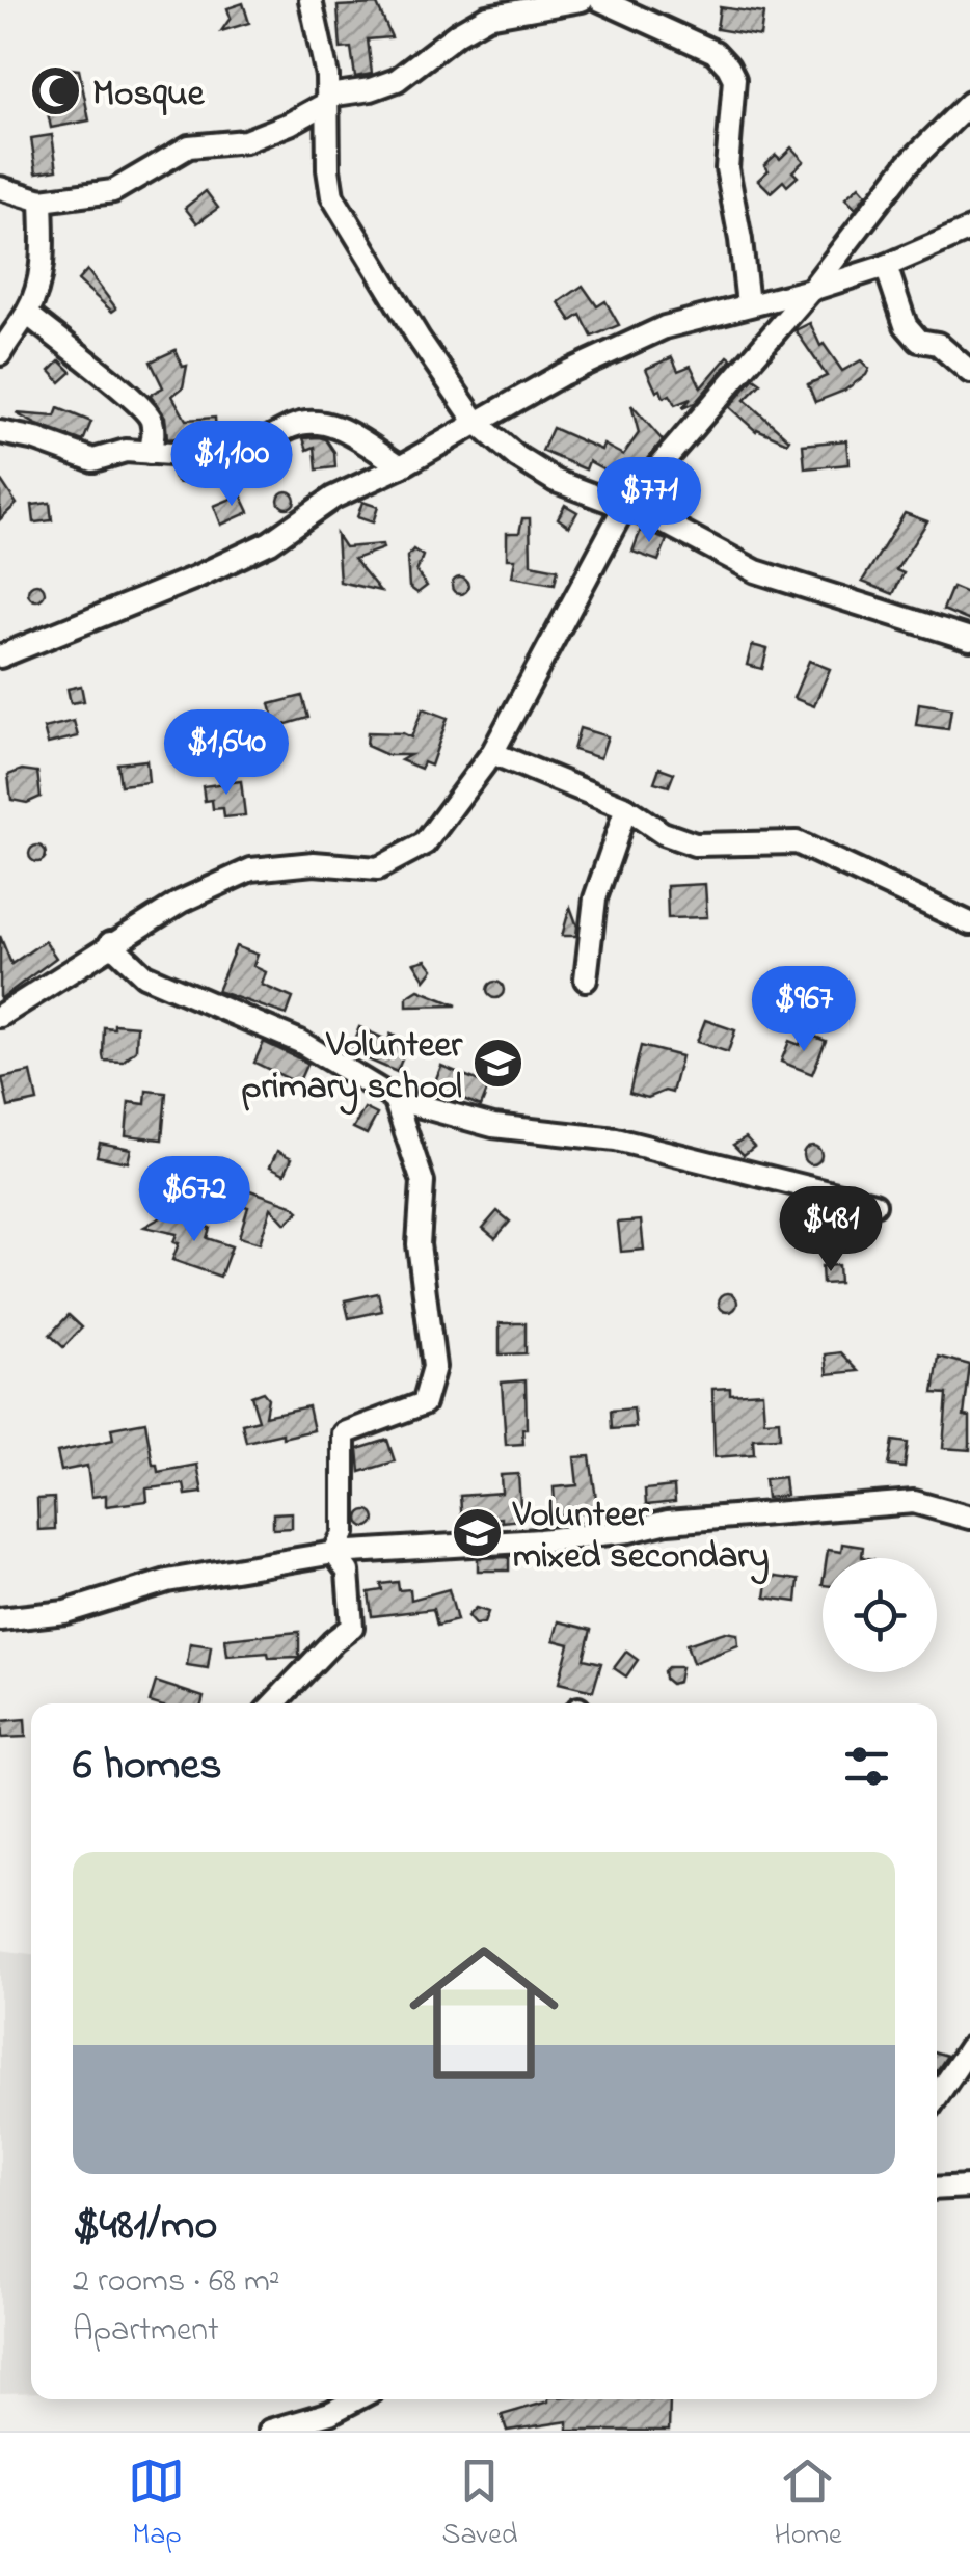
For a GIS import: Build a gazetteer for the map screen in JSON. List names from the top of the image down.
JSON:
{
  "places": {
    "mosque": ["Mosque"],
    "school or university": ["Volunteer primary school", "Volunteer mixed secondary"]
  },
  "page": {
    "price": [
      "$1,100",
      "$771",
      "$1,640",
      "$967",
      "$672",
      "$481"
    ],
    "heading": "6 homes",
    "list": [
      {
        "name": "$481/mo",
        "note": "2 rooms · 68 m² · Apartment"
      }
    ],
    "tabs": ["Map", "Saved", "Home"]
  }
}
